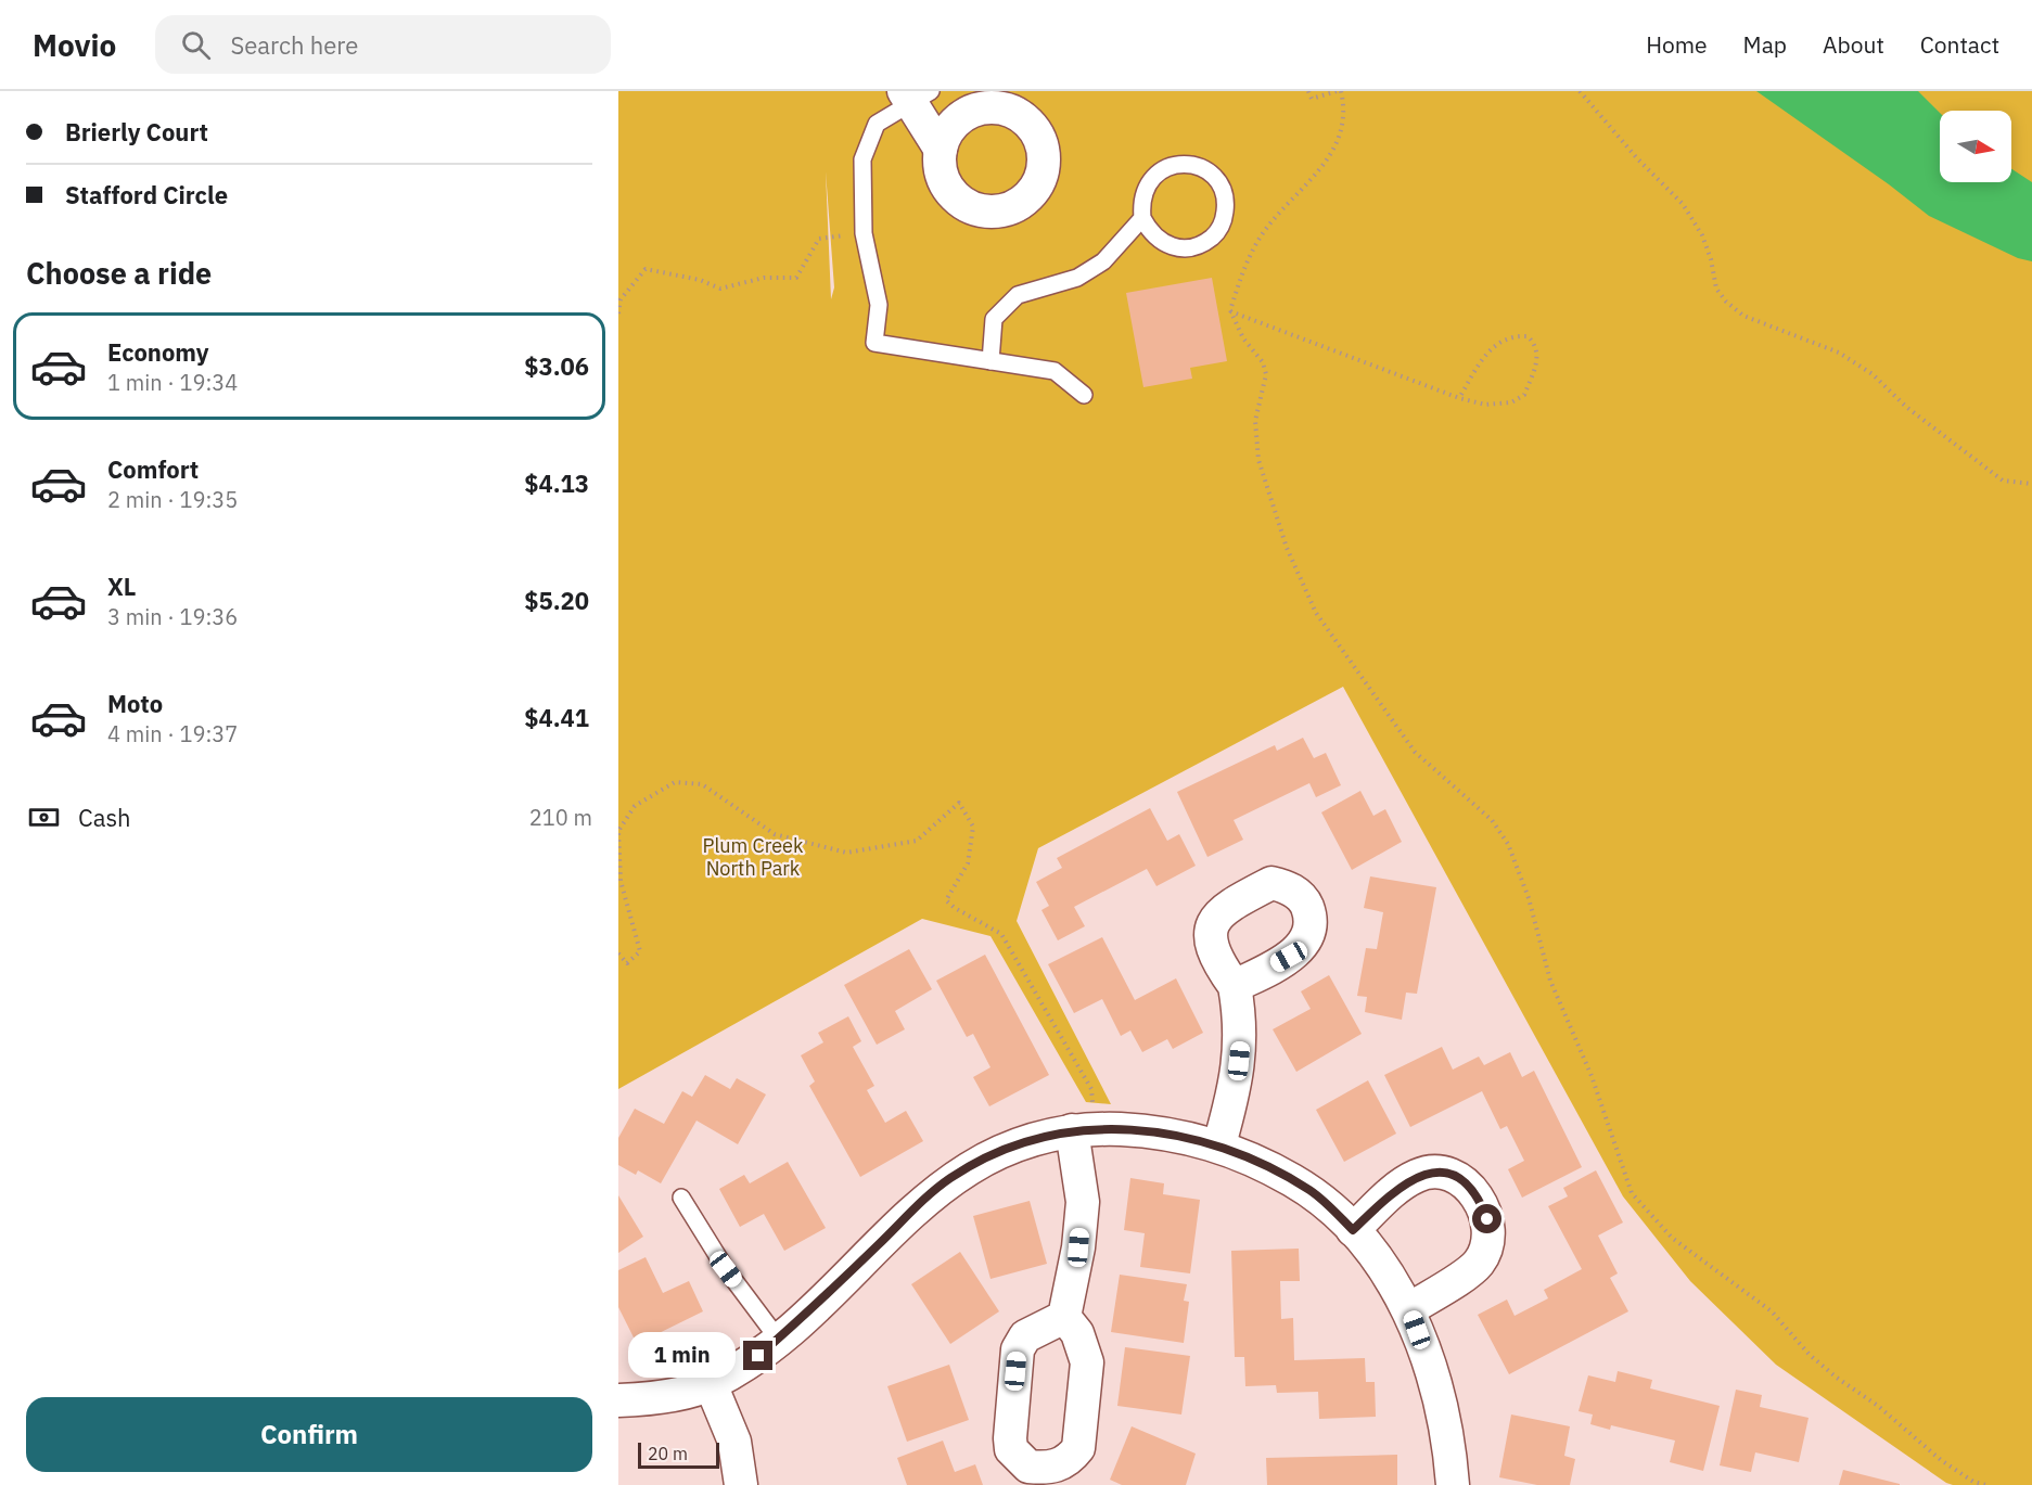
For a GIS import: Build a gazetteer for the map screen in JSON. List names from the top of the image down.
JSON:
{
  "parks": ["Plum Creek North Park"],
  "scale_bar": "20 m",
  "north": "right",
  "page": {
    "header": "Movio",
    "search": "Search here",
    "nav": [
      "Home",
      "Map",
      "About",
      "Contact"
    ],
    "banner": ["Brierly Court", "Stafford Circle"],
    "heading": "Choose a ride",
    "list": [
      {
        "name": "Economy",
        "note": "1 min · 19:34",
        "value": "$3.06"
      },
      {
        "name": "Comfort",
        "note": "2 min · 19:35",
        "value": "$4.13"
      },
      {
        "name": "XL",
        "note": "3 min · 19:36",
        "value": "$5.20"
      },
      {
        "name": "Moto",
        "note": "4 min · 19:37",
        "value": "$4.41"
      }
    ],
    "pay": ["Cash", "210 m"],
    "bubble": "1 min",
    "buttons": "Confirm",
    "scale": "20 m"
  }
}
